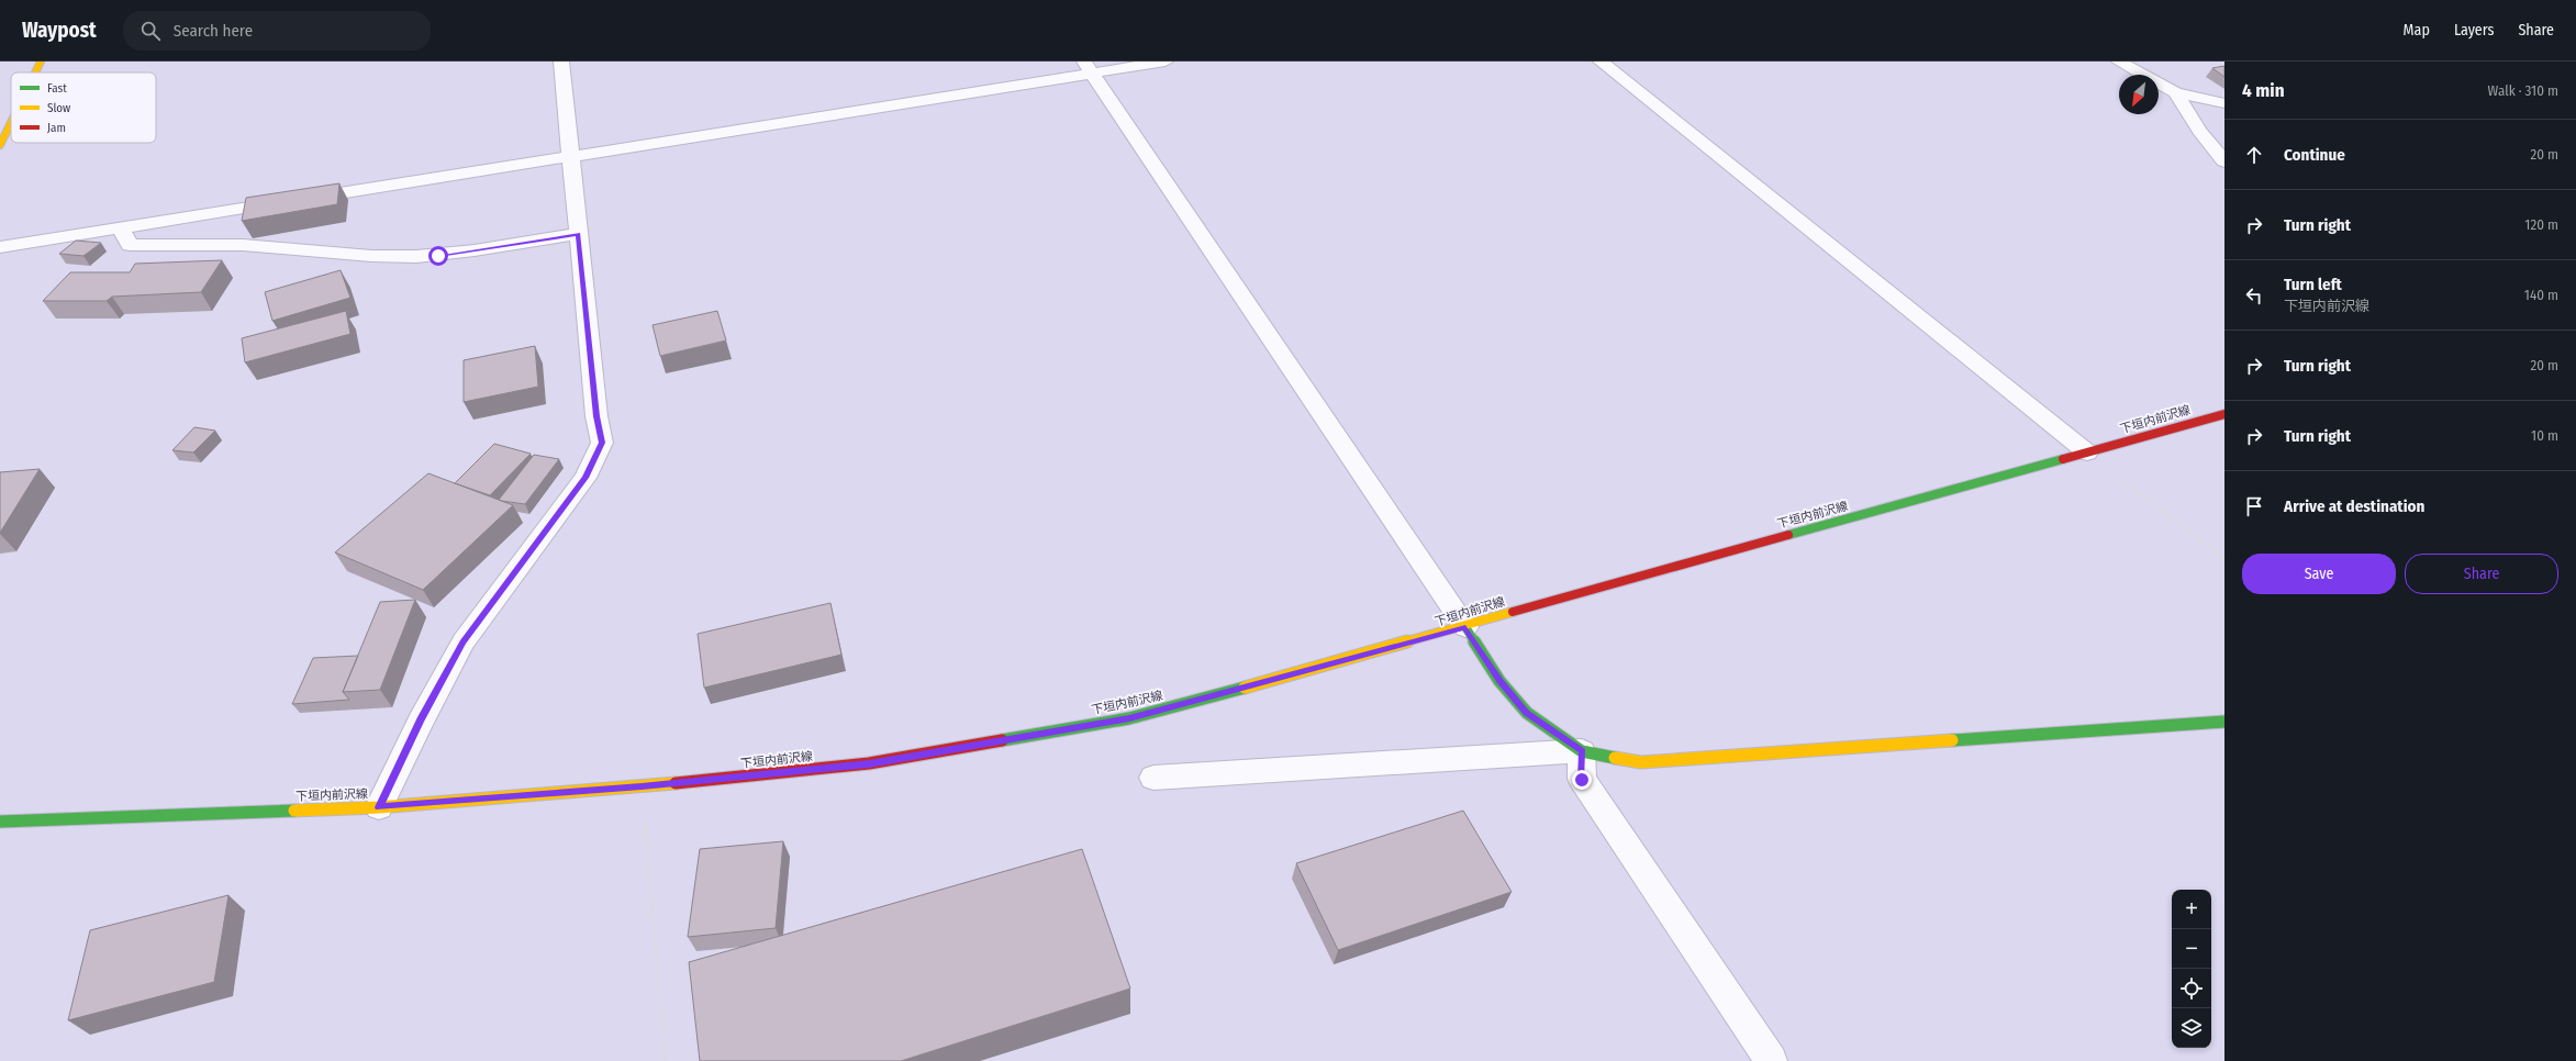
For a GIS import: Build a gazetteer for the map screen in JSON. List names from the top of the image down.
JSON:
{
  "streets": {
    "main road": ["下垣内前沢線"]
  },
  "legend": ["Fast", "Slow", "Jam"],
  "north": "bottom left",
  "page": {
    "header": "Waypost",
    "search": "Search here",
    "nav": ["Map", "Layers", "Share"],
    "heading": ["4 min", "Walk · 310 m"],
    "list": [
      ["Continue", "20 m"],
      ["Turn right", "120 m"],
      ["Turn left", "下垣内前沢線", "140 m"],
      ["Turn right", "20 m"],
      ["Turn right", "10 m"],
      "Arrive at destination"
    ],
    "buttons": ["Save", "Share"],
    "map_buttons": ["+", "−"]
  }
}
